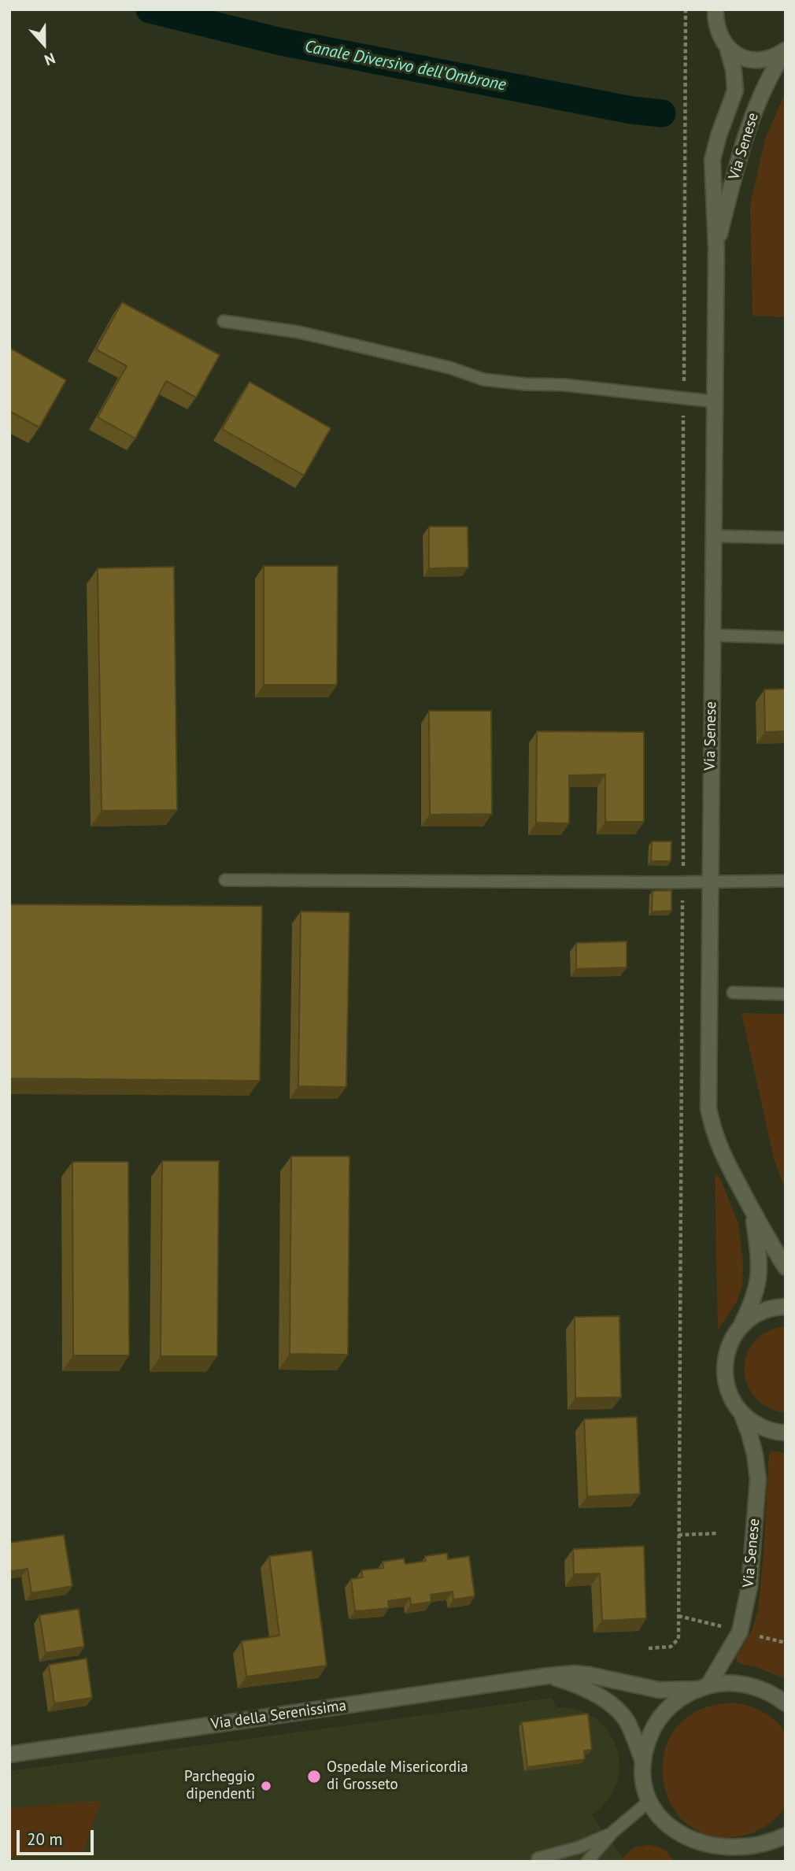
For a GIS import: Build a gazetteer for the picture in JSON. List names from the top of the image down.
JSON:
{
  "streets": {
    "main road": ["Via Senese", "Via della Serenissima"]
  },
  "crossings": [
    ["Via Senese", "Via della Serenissima"]
  ],
  "water": ["Canale Diversivo dell'Ombrone"],
  "places": ["Ospedale Misericordia di Grosseto", "Parcheggio dipendenti"],
  "scale_bar": "20 m",
  "north": "bottom"
}
